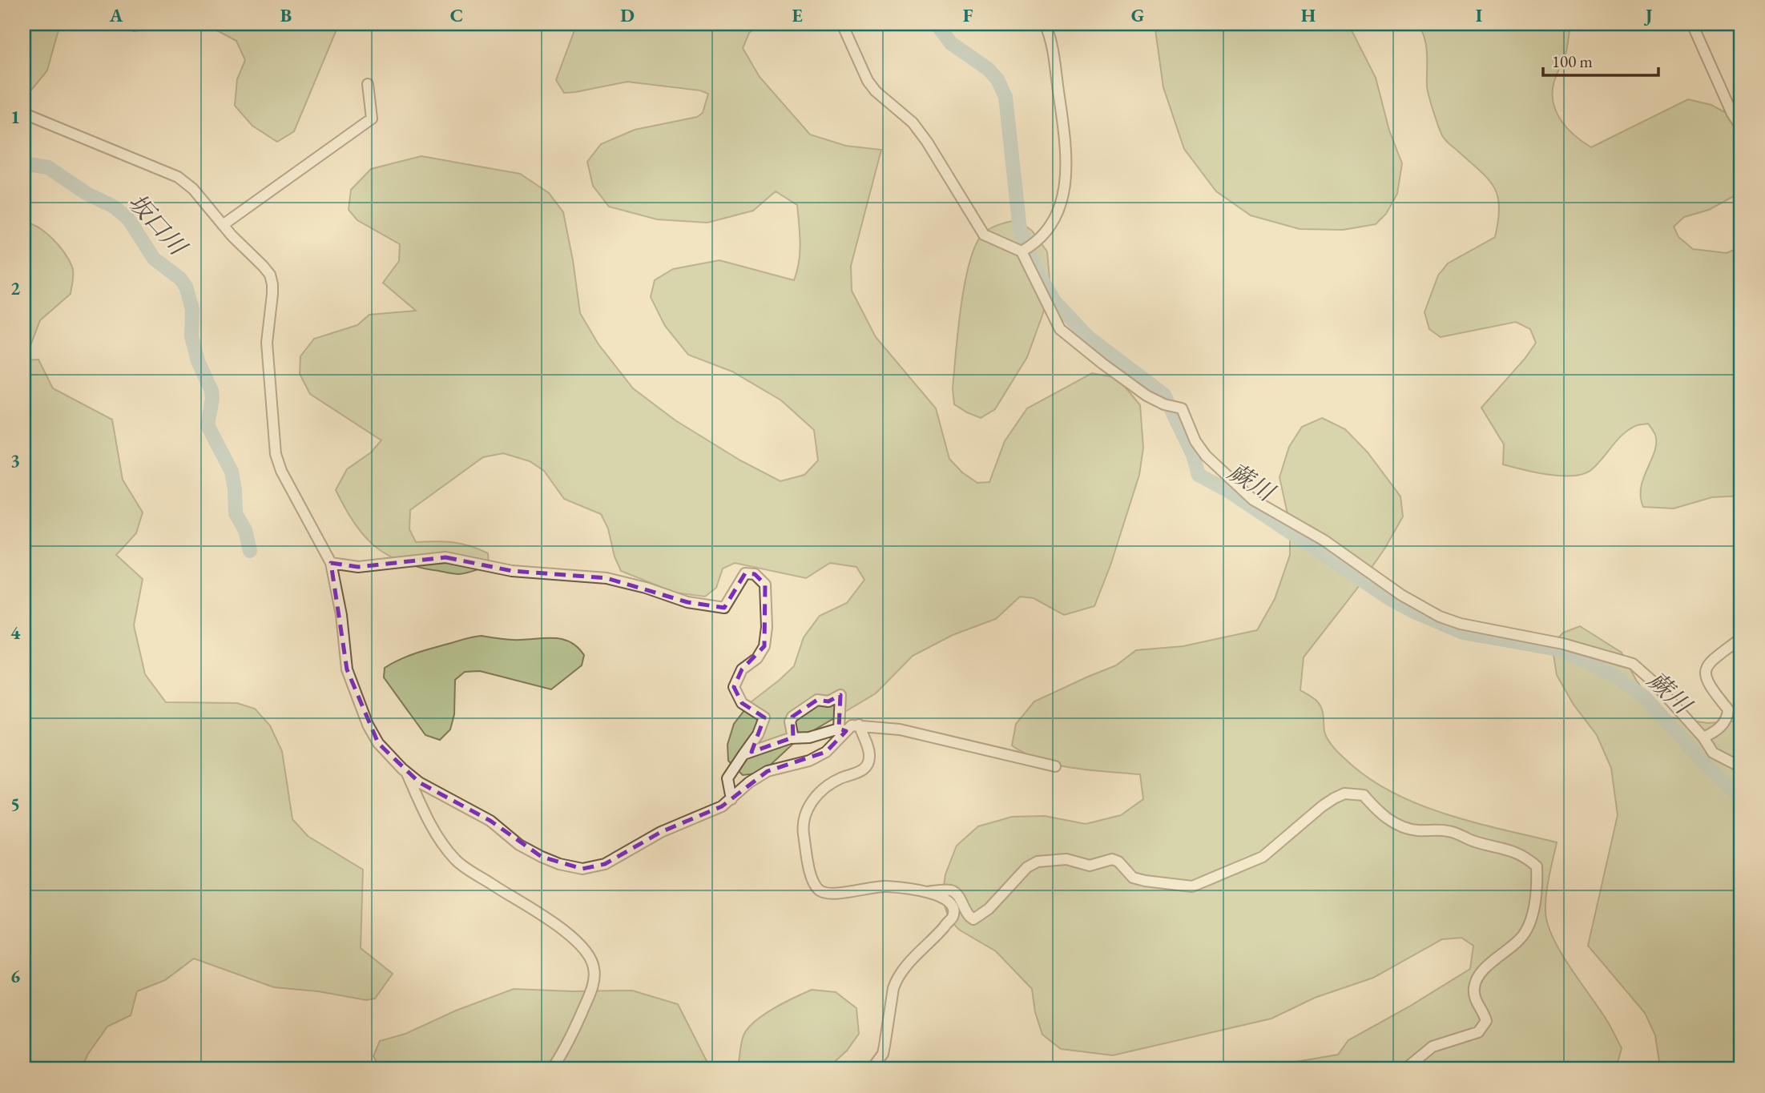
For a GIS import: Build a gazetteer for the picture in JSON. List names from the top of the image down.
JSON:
{
  "water": ["坂口川", "蕨川"],
  "scale_bar": "100 m",
  "grid": {
    "columns": [
      "A",
      "B",
      "C",
      "D",
      "E",
      "F",
      "G",
      "H",
      "I",
      "J"
    ],
    "rows": [
      "1",
      "2",
      "3",
      "4",
      "5",
      "6"
    ]
  }
}
